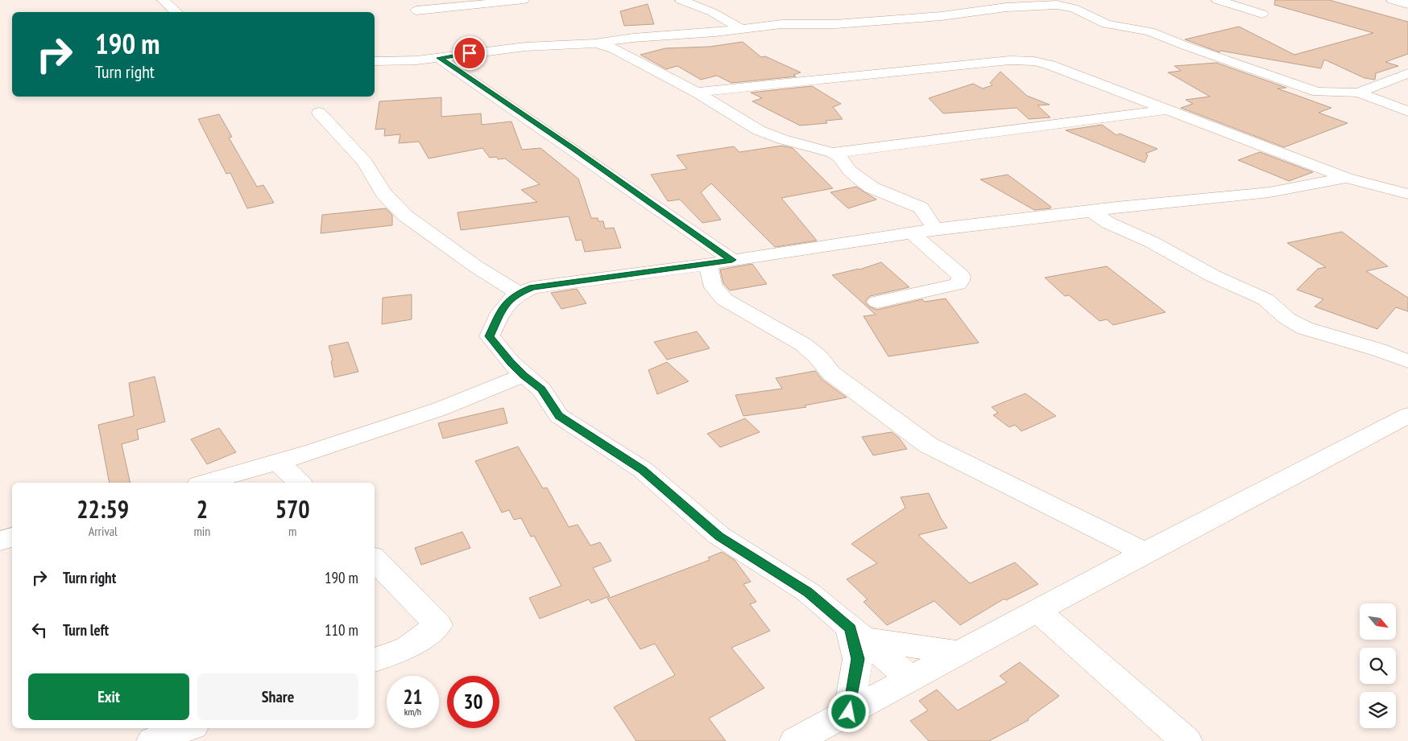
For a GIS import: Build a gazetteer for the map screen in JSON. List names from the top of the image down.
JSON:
{
  "north": "bottom right",
  "page": {
    "turn": ["190 m", "Turn right"],
    "eta": [
      "22:59",
      "Arrival",
      "2",
      "min",
      "570",
      "m"
    ],
    "list": [
      {
        "name": "Turn right",
        "value": "190 m"
      },
      {
        "name": "Turn left",
        "value": "110 m"
      }
    ],
    "buttons": ["Exit", "Share"],
    "speed": "21 km/h",
    "limit": "30"
  }
}
